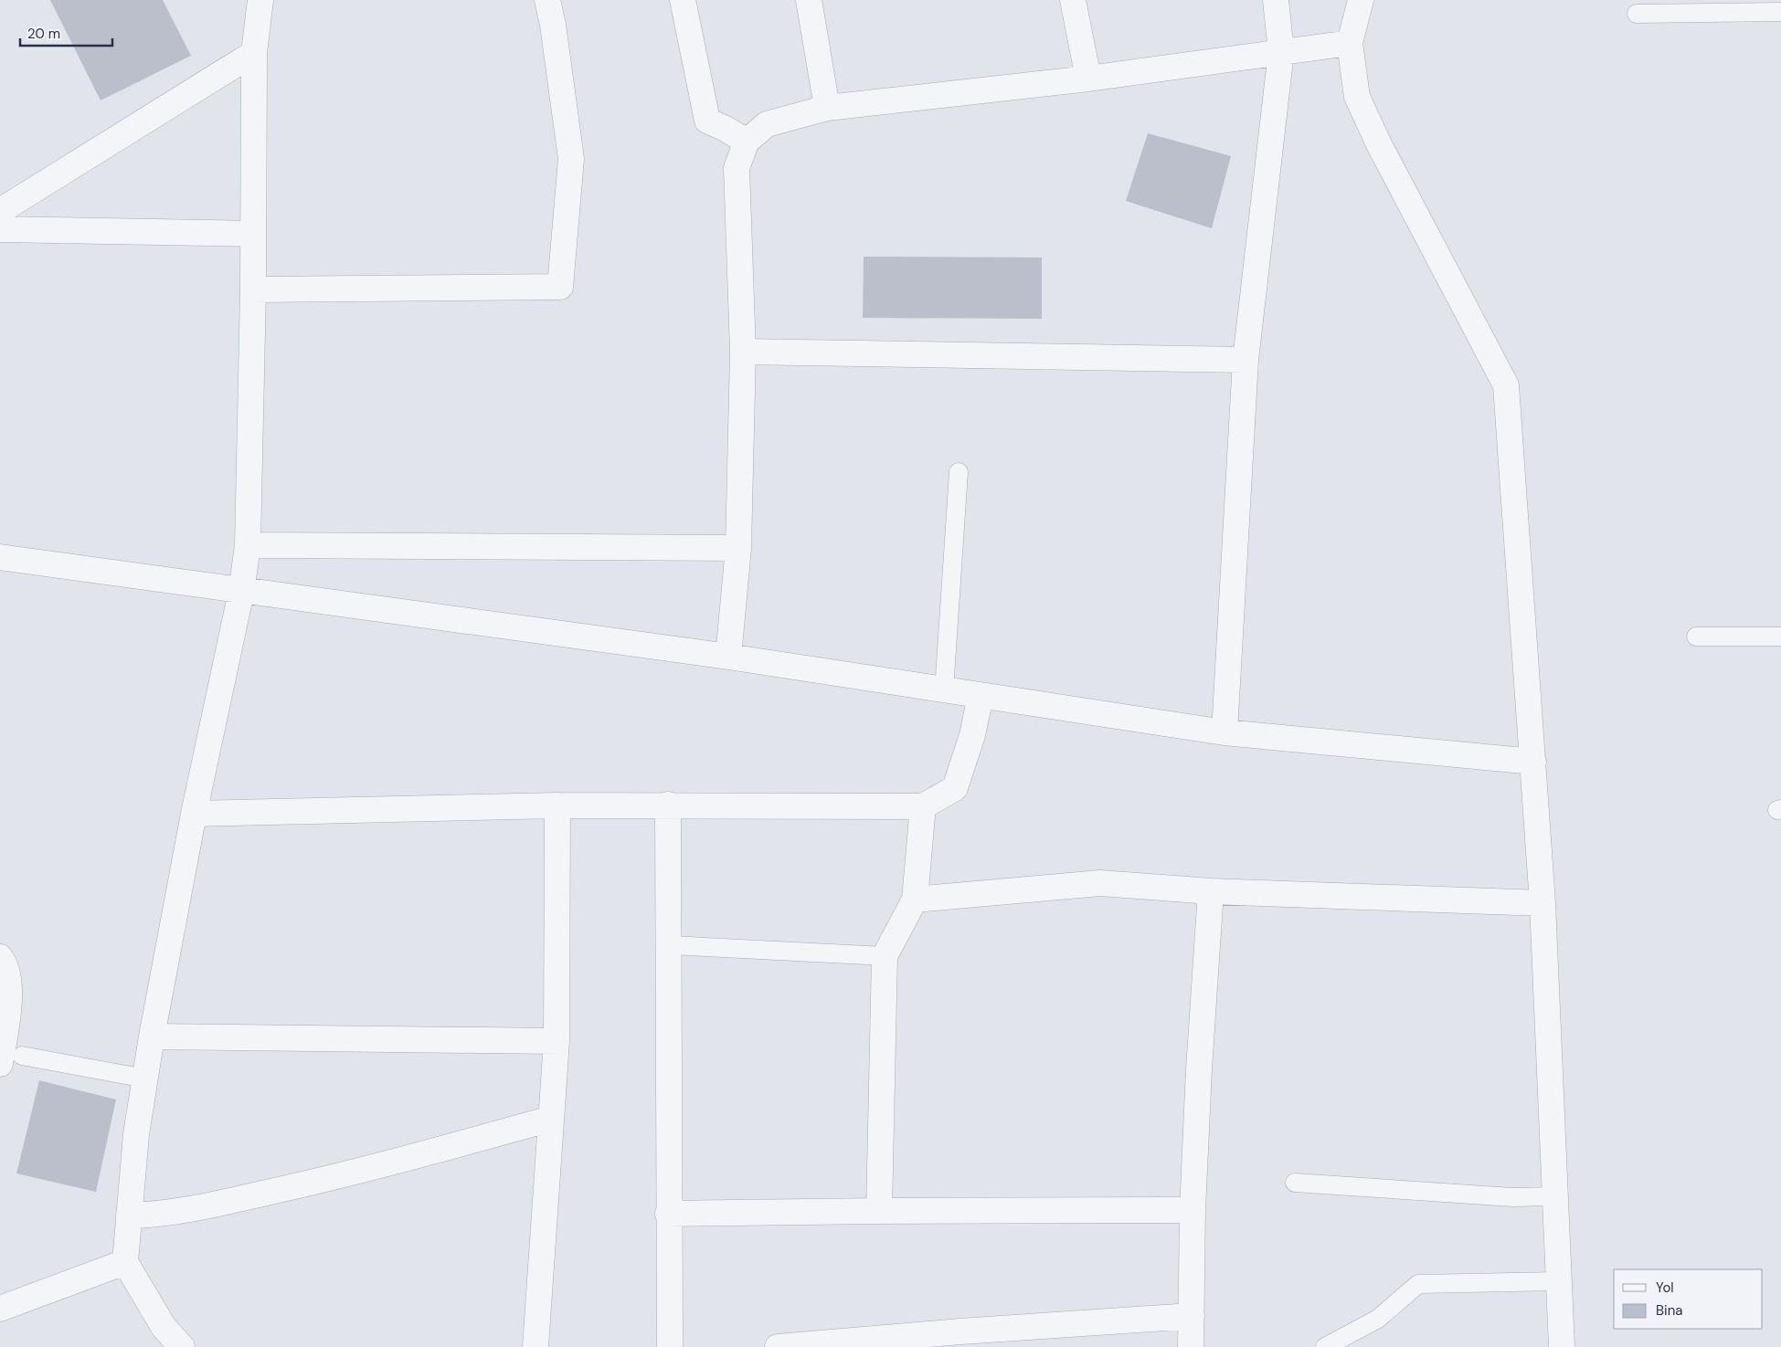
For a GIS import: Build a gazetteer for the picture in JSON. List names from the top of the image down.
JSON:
{
  "legend": ["Yol", "Bina"],
  "scale_bar": "20 m"
}
